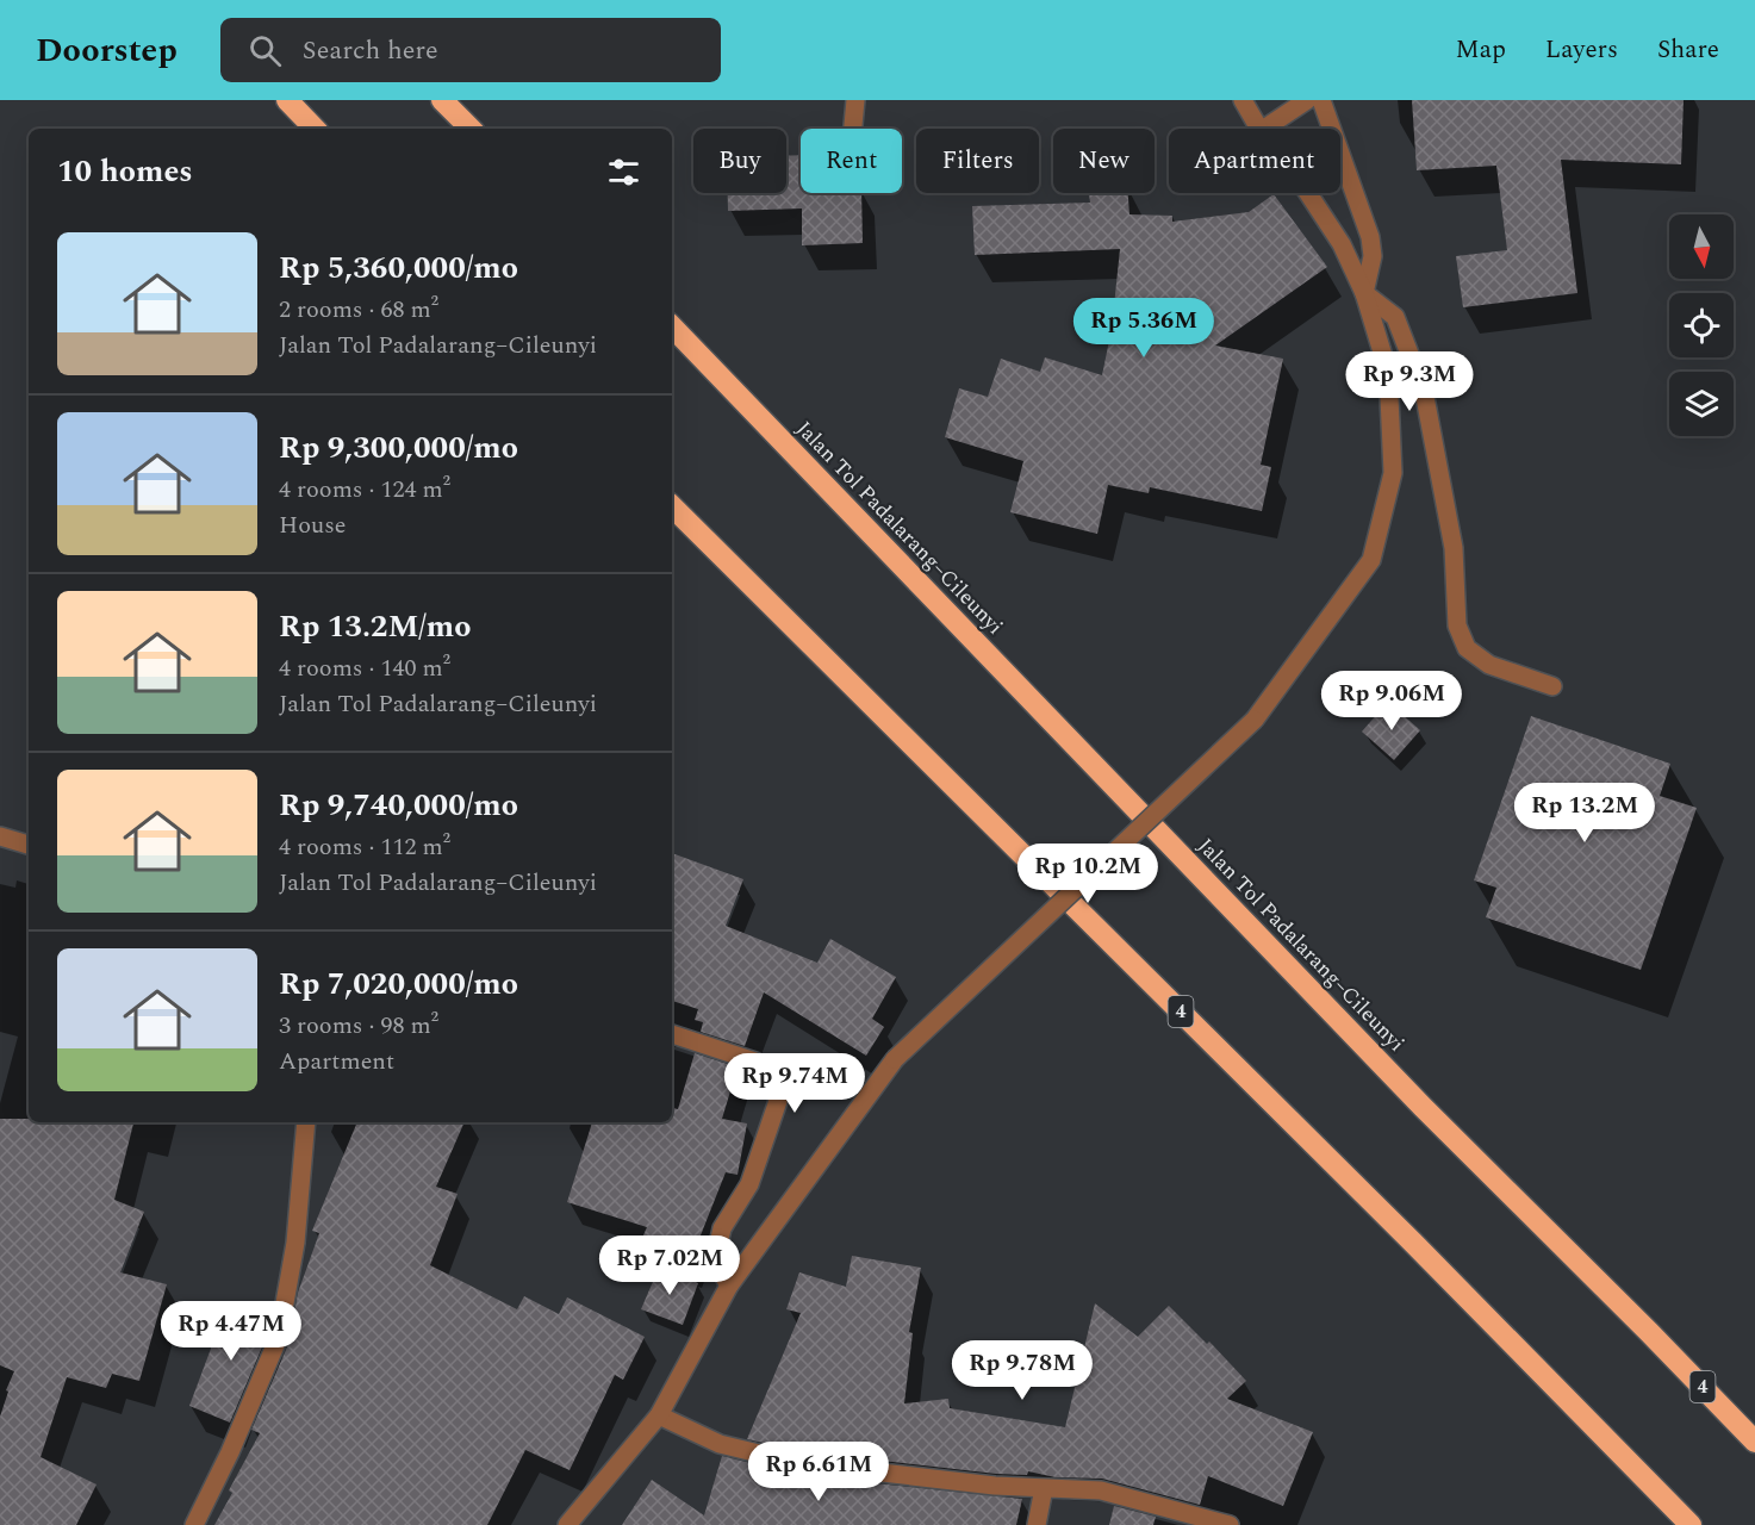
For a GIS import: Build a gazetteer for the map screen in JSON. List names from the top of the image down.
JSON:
{
  "streets": {
    "highway": ["Jalan Tol Padalarang–Cileunyi", "4"]
  },
  "north": "bottom",
  "page": {
    "header": "Doorstep",
    "search": "Search here",
    "nav": ["Map", "Layers", "Share"],
    "chip": [
      "Buy",
      "Rent",
      "Filters",
      "New",
      "Apartment"
    ],
    "heading": "10 homes",
    "list": [
      {
        "name": "Rp 5,360,000/mo",
        "note": "2 rooms · 68 m² · Jalan Tol Padalarang–Cileunyi"
      },
      {
        "name": "Rp 9,300,000/mo",
        "note": "4 rooms · 124 m² · House"
      },
      {
        "name": "Rp 13.2M/mo",
        "note": "4 rooms · 140 m² · Jalan Tol Padalarang–Cileunyi"
      },
      {
        "name": "Rp 9,740,000/mo",
        "note": "4 rooms · 112 m² · Jalan Tol Padalarang–Cileunyi"
      },
      {
        "name": "Rp 7,020,000/mo",
        "note": "3 rooms · 98 m² · Apartment"
      }
    ],
    "price": [
      "Rp 5.36M",
      "Rp 9.3M",
      "Rp 9.06M",
      "Rp 13.2M",
      "Rp 10.2M",
      "Rp 9.74M",
      "Rp 7.02M",
      "Rp 4.47M",
      "Rp 9.78M",
      "Rp 6.61M"
    ]
  }
}
